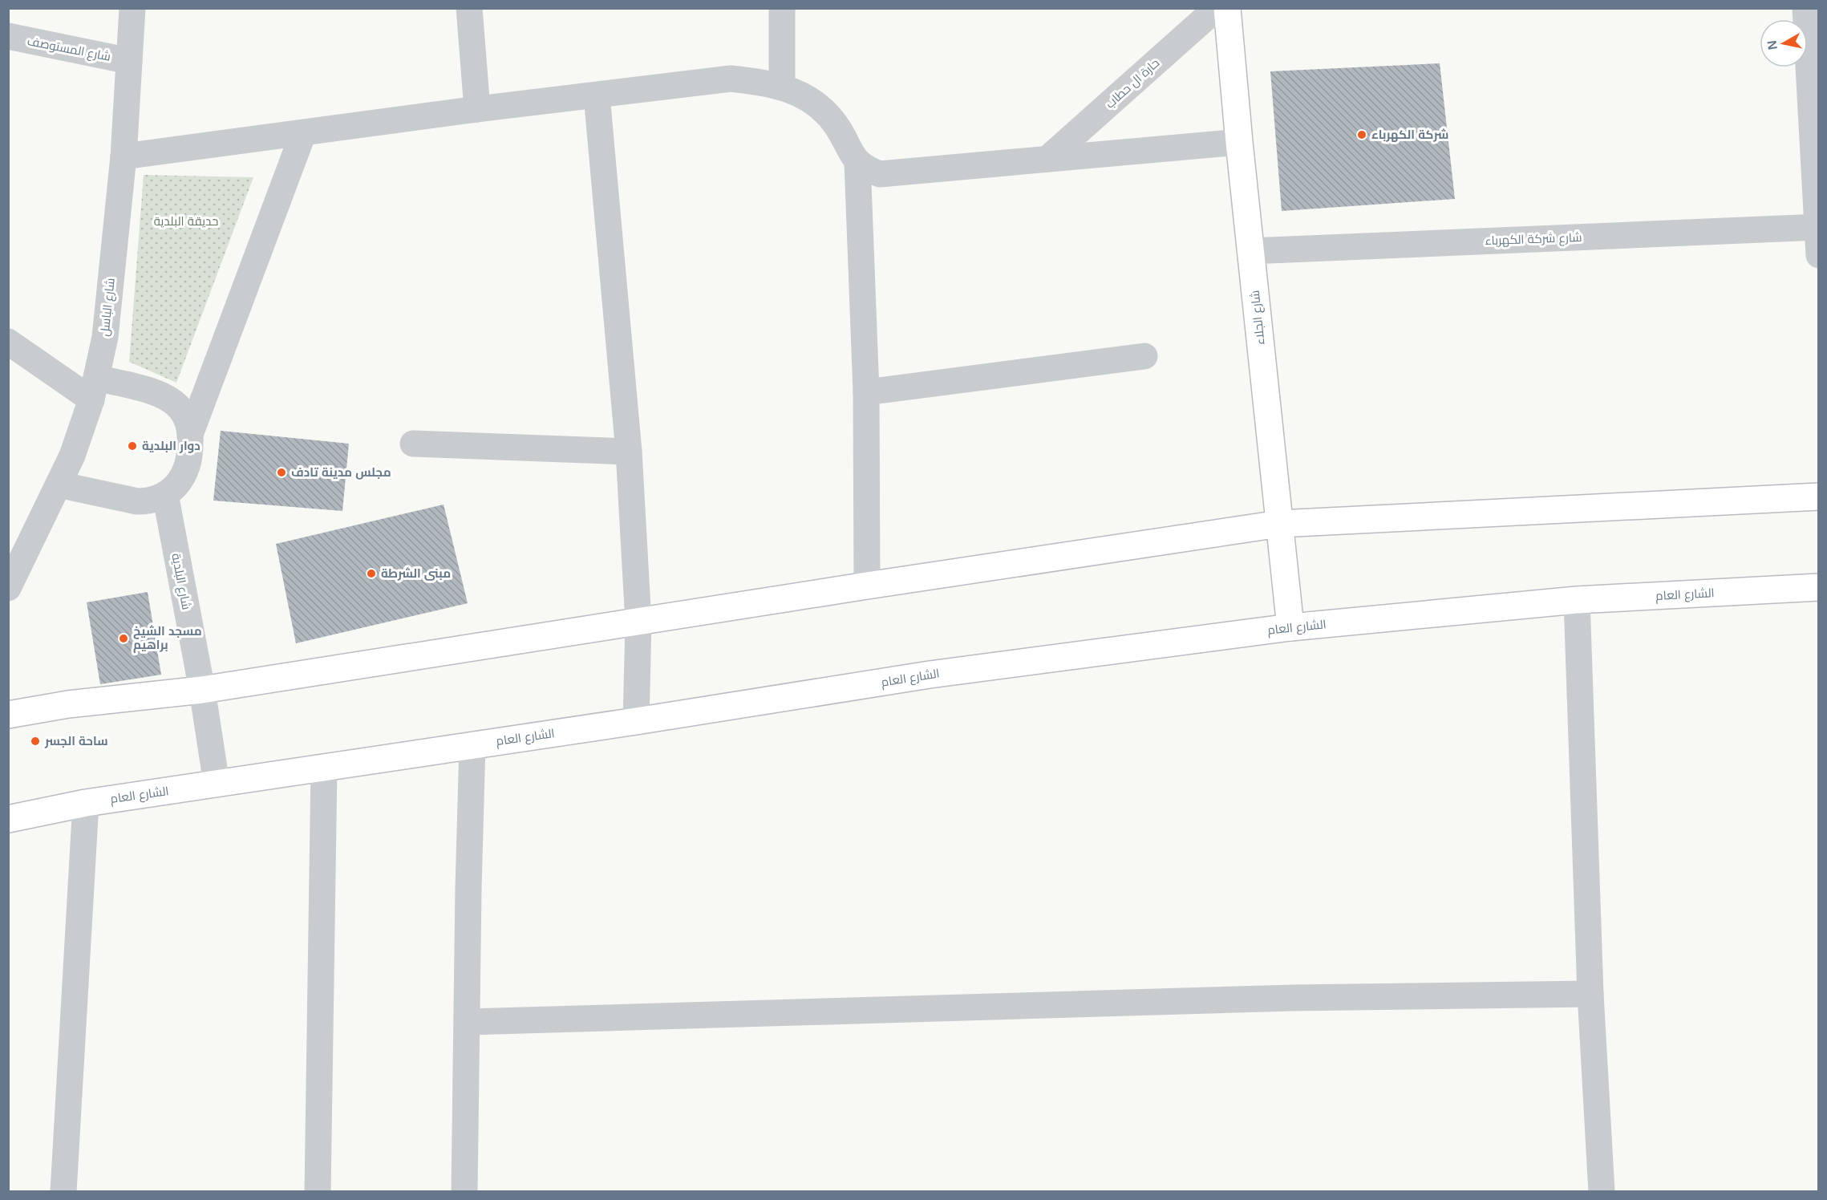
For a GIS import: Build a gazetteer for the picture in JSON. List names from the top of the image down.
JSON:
{
  "streets": {
    "main road": ["شارع الجلاء", "الشارع العام"],
    "street": [
      "شارع المستوصف",
      "حارة ال حطاب",
      "شارع شركة الكهرباء",
      "شارع الباسل",
      "شارع البلدية"
    ]
  },
  "crossings": [
    ["شارع المستوصف", "شارع الباسل"],
    ["شارع شركة الكهرباء", "شارع الجلاء"],
    ["شارع الباسل", "شارع البلدية"],
    ["شارع الجلاء", "الشارع العام"],
    ["شارع البلدية", "الشارع العام"]
  ],
  "parks": ["حديقة البلدية"],
  "places": [
    "شركة الكهرباء",
    "دوار البلدية",
    "مجلس مدينة تادف",
    "مبنى الشرطة",
    "مسجد الشيخ براهيم",
    "ساحة الجسر"
  ],
  "north": "left"
}
